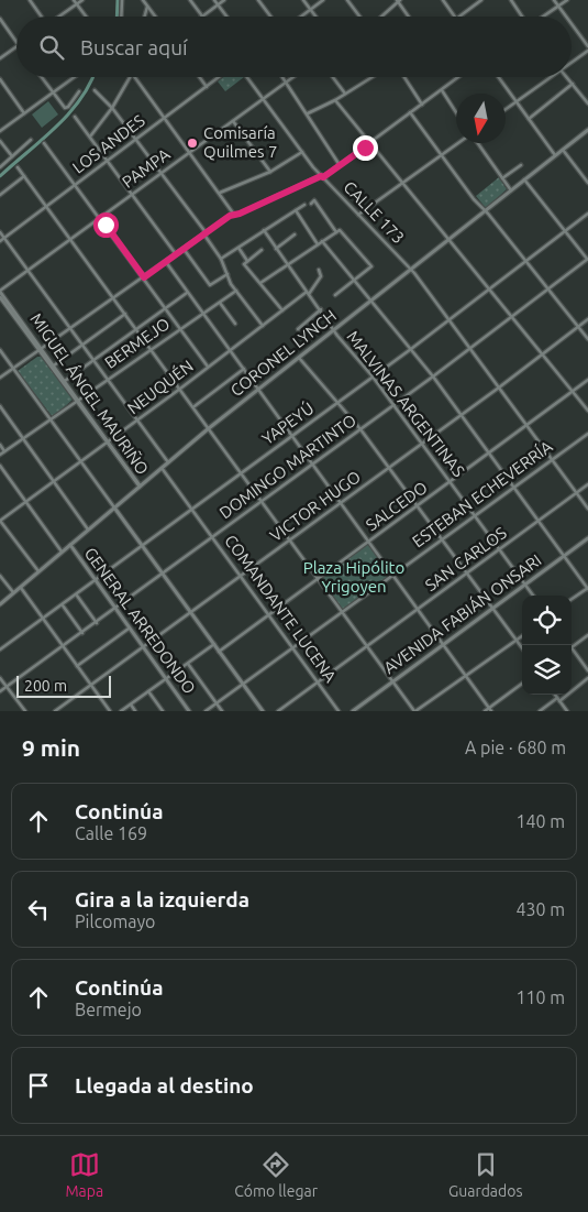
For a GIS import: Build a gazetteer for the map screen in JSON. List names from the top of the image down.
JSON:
{
  "streets": {
    "main road": [
      "CORONEL LYNCH",
      "MIGUEL ÁNGEL MAURIÑO",
      "AVENIDA FABIÁN ONSARI",
      "GENERAL ARREDONDO"
    ],
    "street": [
      "LOS ANDES",
      "PAMPA",
      "CALLE 173",
      "BERMEJO",
      "NEUQUÉN",
      "MALVINAS ARGENTINAS",
      "YAPEYÚ",
      "DOMINGO MARTINTO",
      "ESTEBAN ECHEVERRÍA",
      "VICTOR HUGO",
      "SALCEDO",
      "SAN CARLOS",
      "COMANDANTE LUCENA"
    ]
  },
  "crossings": [
    ["PAMPA", "CALLE 173"],
    ["PAMPA", "MIGUEL ÁNGEL MAURIÑO"],
    ["CALLE 173", "CORONEL LYNCH"],
    ["CALLE 173", "YAPEYÚ"],
    ["CALLE 173", "DOMINGO MARTINTO"],
    ["CALLE 173", "ESTEBAN ECHEVERRÍA"],
    ["CALLE 173", "VICTOR HUGO"],
    ["CALLE 173", "SALCEDO"],
    ["CALLE 173", "SAN CARLOS"],
    ["BERMEJO", "MIGUEL ÁNGEL MAURIÑO"],
    ["CORONEL LYNCH", "MIGUEL ÁNGEL MAURIÑO"],
    ["CORONEL LYNCH", "MALVINAS ARGENTINAS"],
    ["CORONEL LYNCH", "COMANDANTE LUCENA"],
    ["CORONEL LYNCH", "GENERAL ARREDONDO"],
    ["NEUQUÉN", "MIGUEL ÁNGEL MAURIÑO"],
    ["NEUQUÉN", "MALVINAS ARGENTINAS"],
    ["MALVINAS ARGENTINAS", "YAPEYÚ"],
    ["MALVINAS ARGENTINAS", "DOMINGO MARTINTO"],
    ["MALVINAS ARGENTINAS", "ESTEBAN ECHEVERRÍA"],
    ["MALVINAS ARGENTINAS", "VICTOR HUGO"],
    ["MALVINAS ARGENTINAS", "SALCEDO"],
    ["MALVINAS ARGENTINAS", "SAN CARLOS"],
    ["MALVINAS ARGENTINAS", "AVENIDA FABIÁN ONSARI"],
    ["YAPEYÚ", "COMANDANTE LUCENA"],
    ["YAPEYÚ", "GENERAL ARREDONDO"],
    ["DOMINGO MARTINTO", "COMANDANTE LUCENA"],
    ["DOMINGO MARTINTO", "GENERAL ARREDONDO"],
    ["ESTEBAN ECHEVERRÍA", "COMANDANTE LUCENA"],
    ["VICTOR HUGO", "COMANDANTE LUCENA"],
    ["VICTOR HUGO", "GENERAL ARREDONDO"],
    ["SALCEDO", "COMANDANTE LUCENA"],
    ["SAN CARLOS", "COMANDANTE LUCENA"]
  ],
  "parks": ["Plaza Hipólito Yrigoyen"],
  "places": ["Comisaría Quilmes 7"],
  "scale_bar": "200 m",
  "north": "bottom",
  "page": {
    "search": "Buscar aquí",
    "scale": "200 m",
    "heading": ["9 min", "A pie · 680 m"],
    "list": [
      ["Continúa", "Calle 169", "140 m"],
      ["Gira a la izquierda", "Pilcomayo", "430 m"],
      ["Continúa", "Bermejo", "110 m"],
      "Llegada al destino"
    ],
    "nav": ["Mapa", "Cómo llegar", "Guardados"]
  }
}
